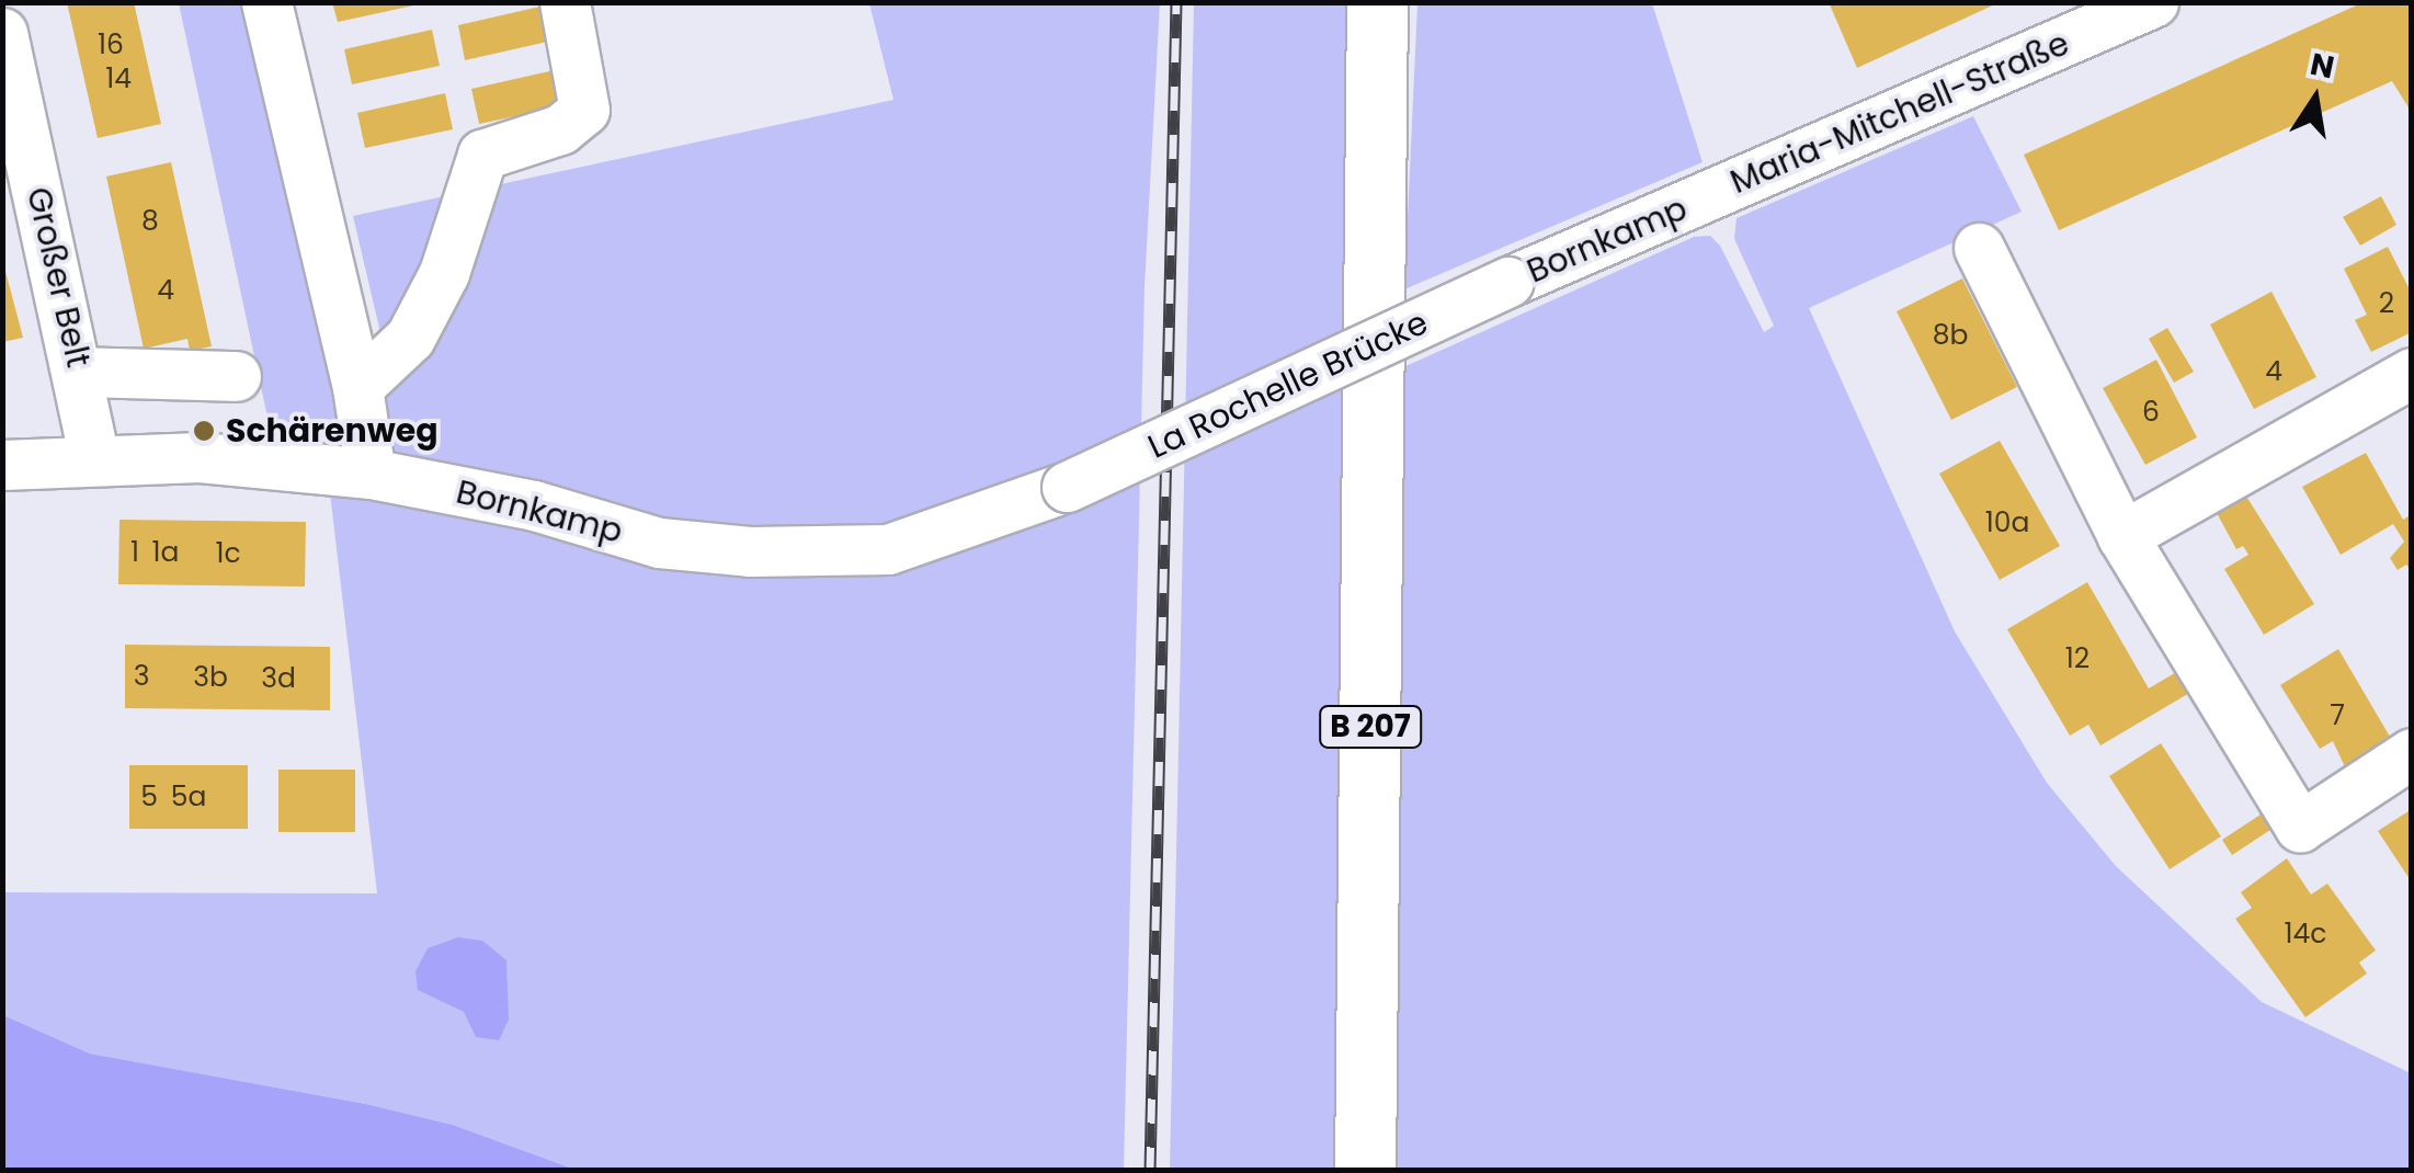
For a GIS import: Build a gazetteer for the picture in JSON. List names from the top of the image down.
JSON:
{
  "streets": {
    "main road": ["B 207"],
    "street": [
      "Maria-Mitchell-Straße",
      "Bornkamp",
      "Großer Belt",
      "La Rochelle Brücke"
    ]
  },
  "crossings": [
    ["Maria-Mitchell-Straße", "Bornkamp"],
    ["Bornkamp", "Großer Belt"],
    ["Bornkamp", "La Rochelle Brücke"]
  ],
  "places": ["Schärenweg"],
  "house_numbers": [
    "16",
    "14",
    "8",
    "4",
    "2",
    "8b",
    "4",
    "6",
    "10a",
    "1",
    "1a",
    "1c",
    "12",
    "3",
    "3b",
    "3d",
    "7",
    "5",
    "5a",
    "14c"
  ],
  "north": "top"
}
